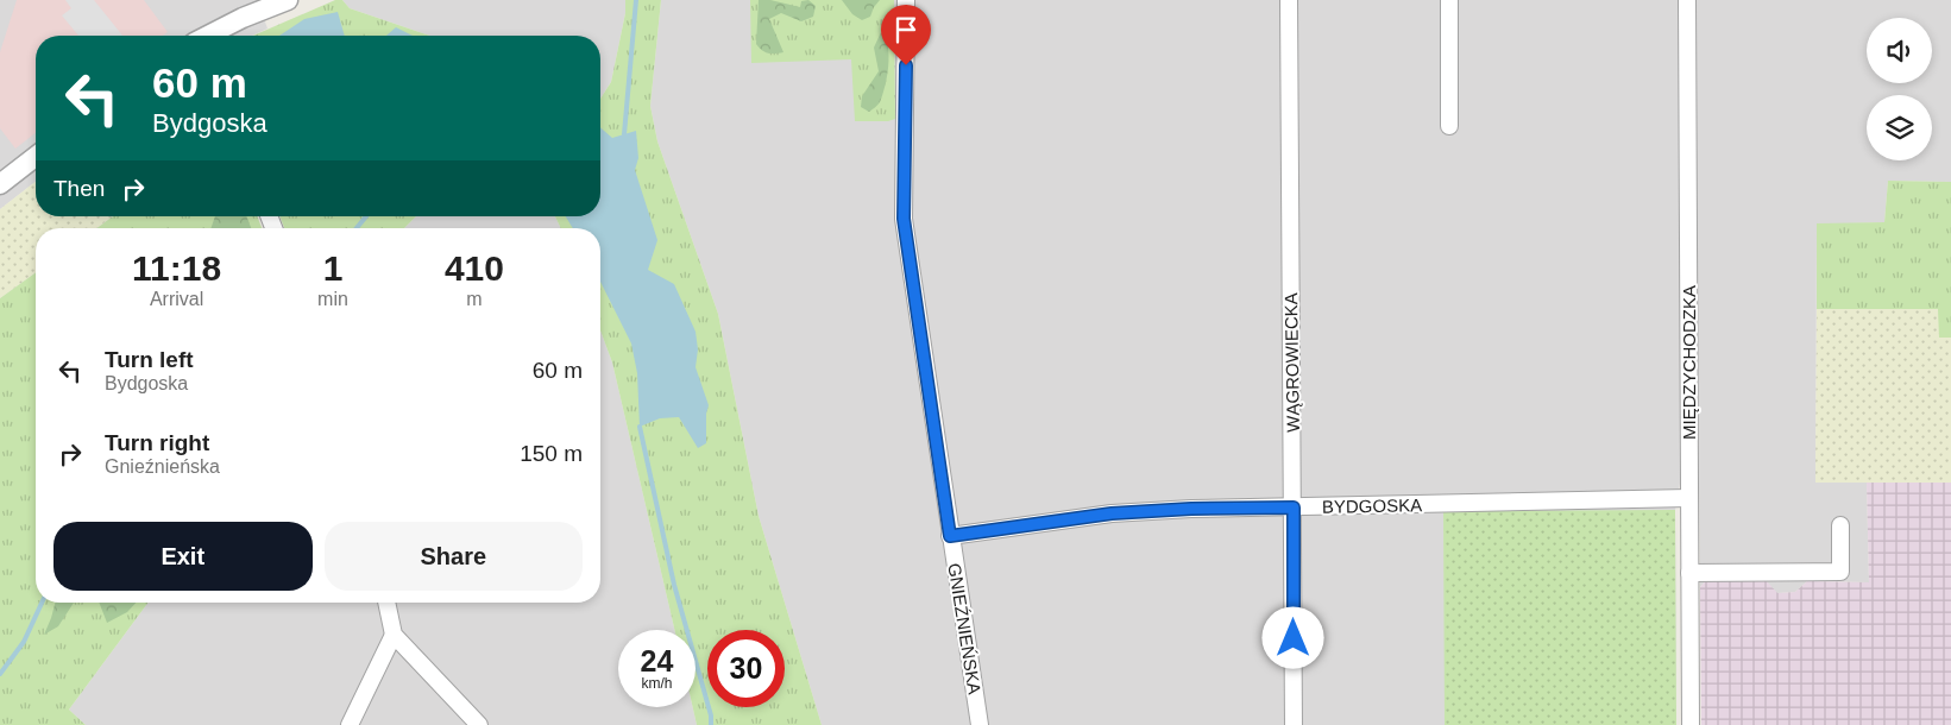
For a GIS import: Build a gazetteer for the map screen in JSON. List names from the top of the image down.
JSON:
{
  "streets": {
    "street": [
      "WĄGROWIECKA",
      "MIĘDZYCHODZKA",
      "BYDGOSKA",
      "GNIEŹNIEŃSKA"
    ]
  },
  "crossings": [
    ["WĄGROWIECKA", "BYDGOSKA"],
    ["MIĘDZYCHODZKA", "BYDGOSKA"],
    ["BYDGOSKA", "GNIEŹNIEŃSKA"]
  ],
  "page": {
    "turn": ["60 m", "Bydgoska"],
    "then": "Then",
    "eta": [
      "11:18",
      "Arrival",
      "1",
      "min",
      "410",
      "m"
    ],
    "list": [
      {
        "name": "Turn left",
        "note": "Bydgoska",
        "value": "60 m"
      },
      {
        "name": "Turn right",
        "note": "Gnieźnieńska",
        "value": "150 m"
      }
    ],
    "buttons": ["Exit", "Share"],
    "speed": "24 km/h",
    "limit": "30"
  }
}
